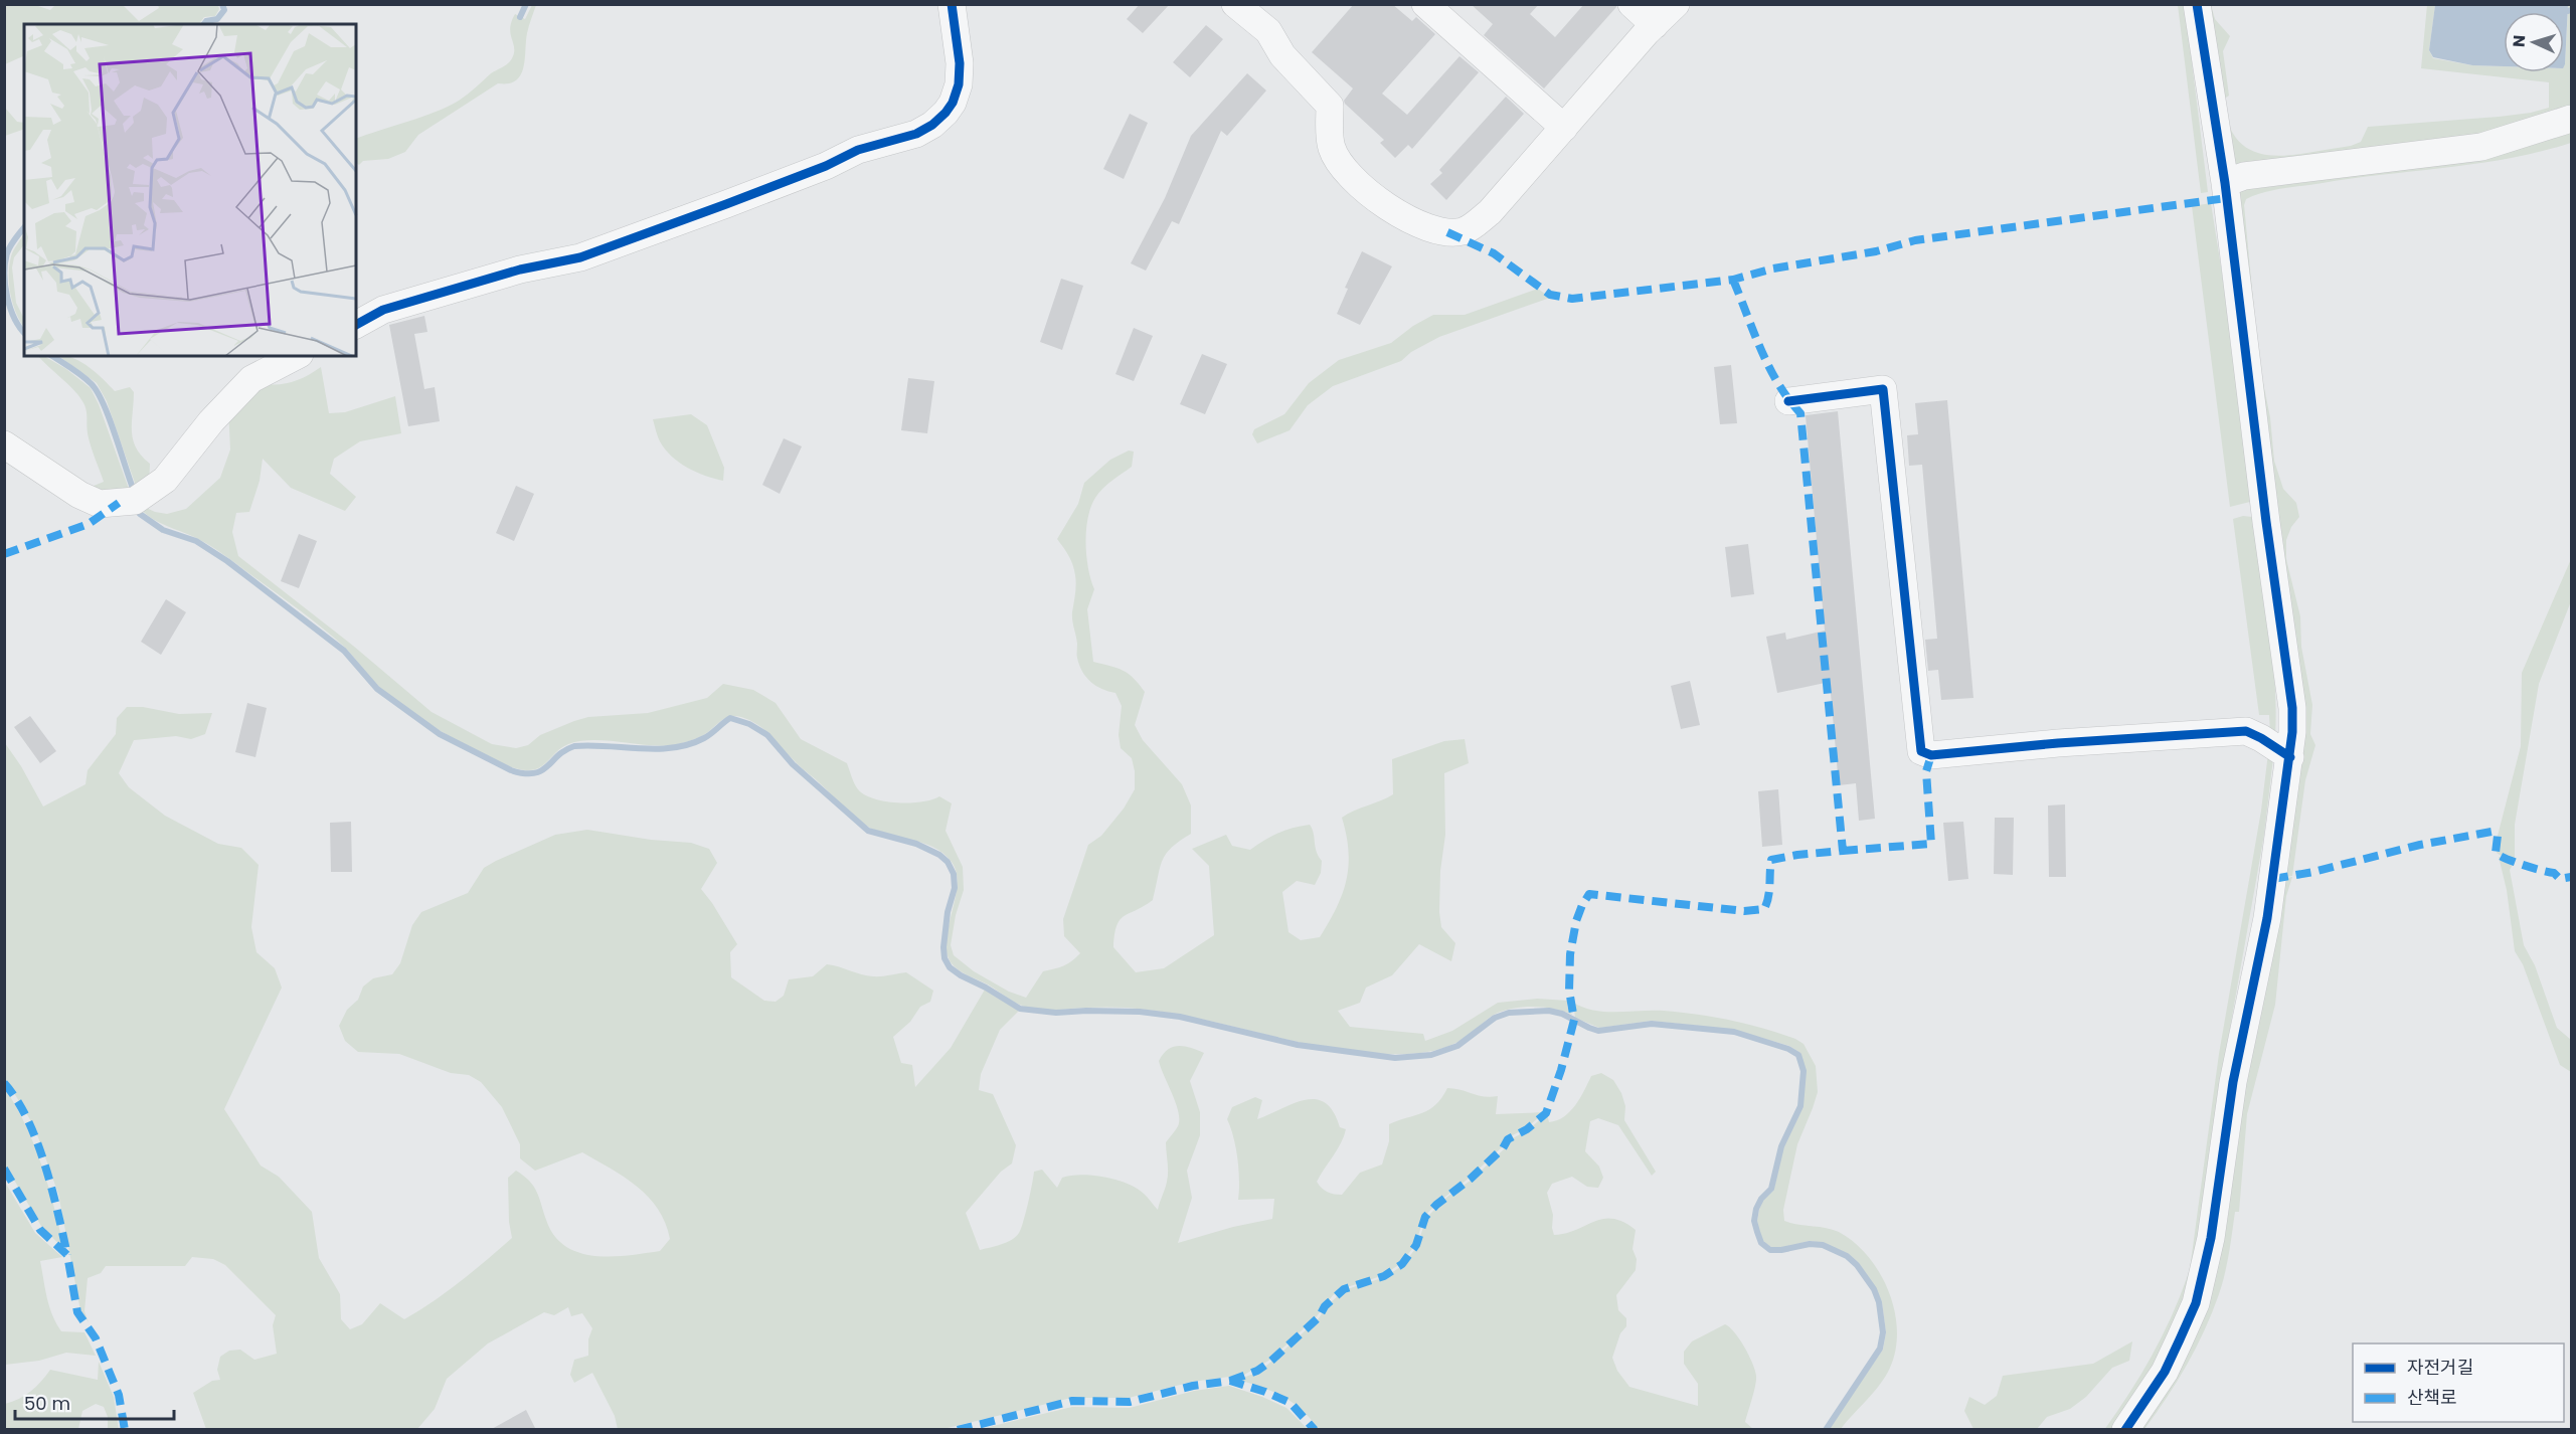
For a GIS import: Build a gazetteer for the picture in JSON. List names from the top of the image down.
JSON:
{
  "legend": ["자전거길", "산책로"],
  "scale_bar": "50 m",
  "north": "left"
}
